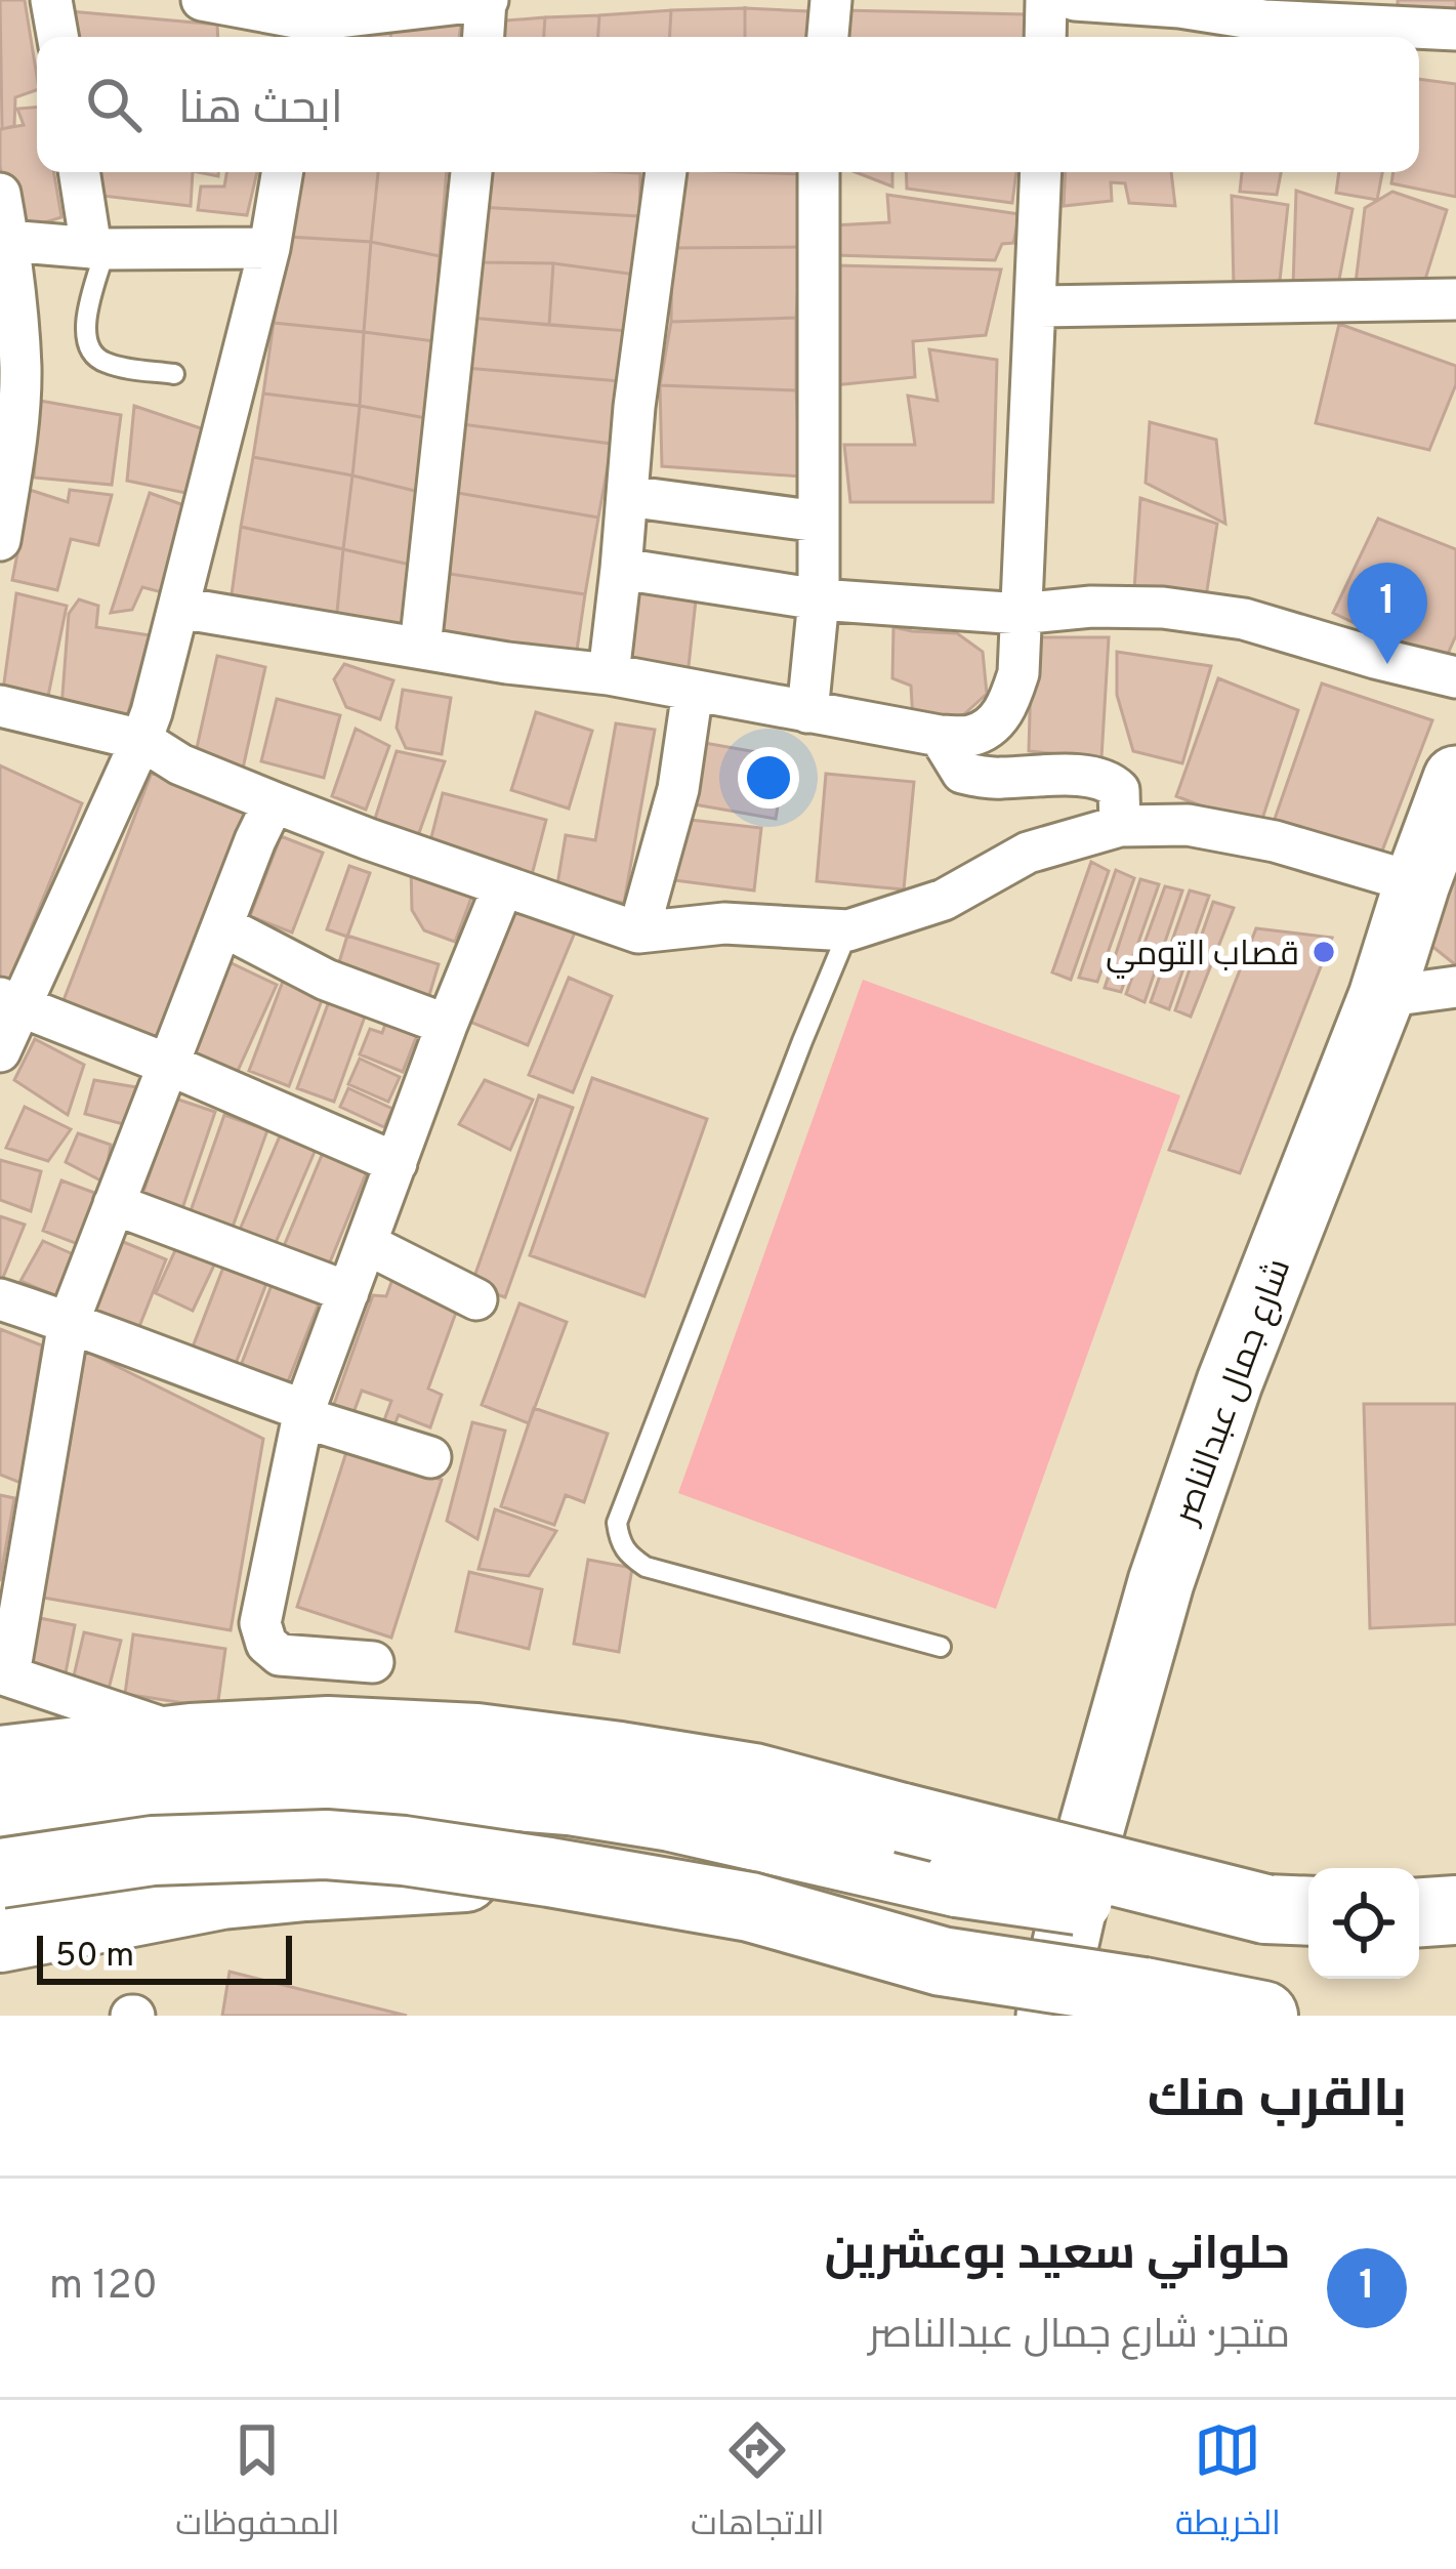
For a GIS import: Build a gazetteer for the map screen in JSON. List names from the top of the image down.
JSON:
{
  "streets": {
    "main road": ["شارع جمال عبدالناصر"]
  },
  "places": ["قصاب التومي"],
  "scale_bar": "50 m",
  "page": {
    "search": "ابحث هنا",
    "pins": "1",
    "scale": "50 m",
    "heading": "بالقرب منك",
    "list": [
      {
        "mark": "1",
        "name": "حلواني سعيد بوعشرين",
        "note": "متجر · شارع جمال عبدالناصر",
        "value": "120 m"
      }
    ],
    "nav": ["الخريطة", "الاتجاهات", "المحفوظات"]
  }
}
